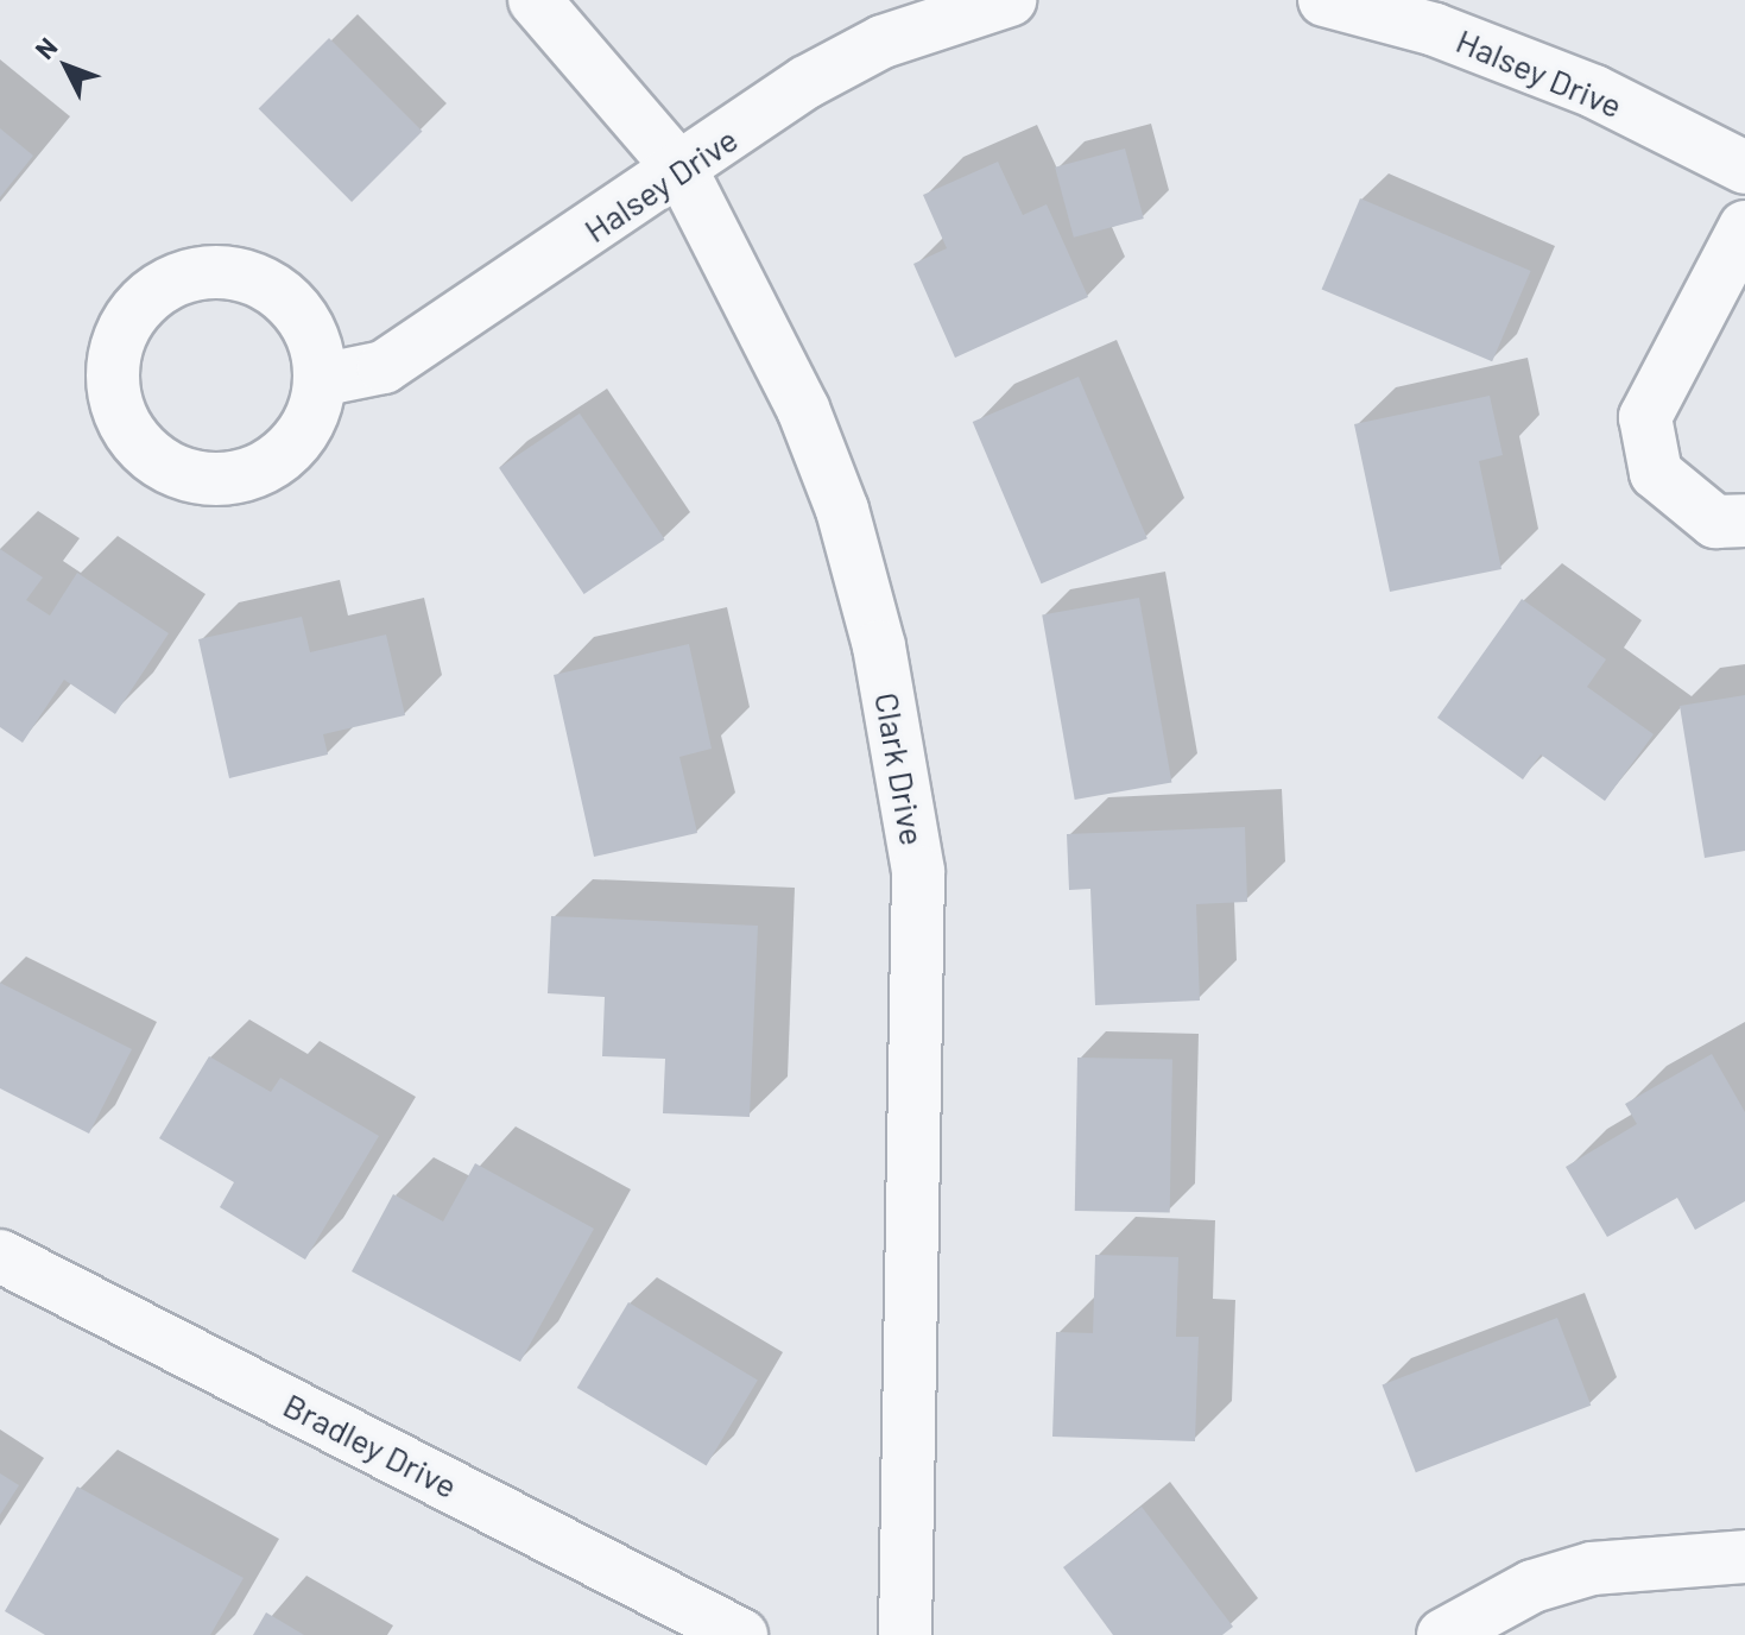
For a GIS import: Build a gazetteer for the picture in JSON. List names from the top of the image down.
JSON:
{
  "streets": {
    "street": ["Halsey Drive", "Clark Drive", "Bradley Drive"]
  },
  "crossings": [
    ["Halsey Drive", "Clark Drive"]
  ],
  "north": "top left"
}
